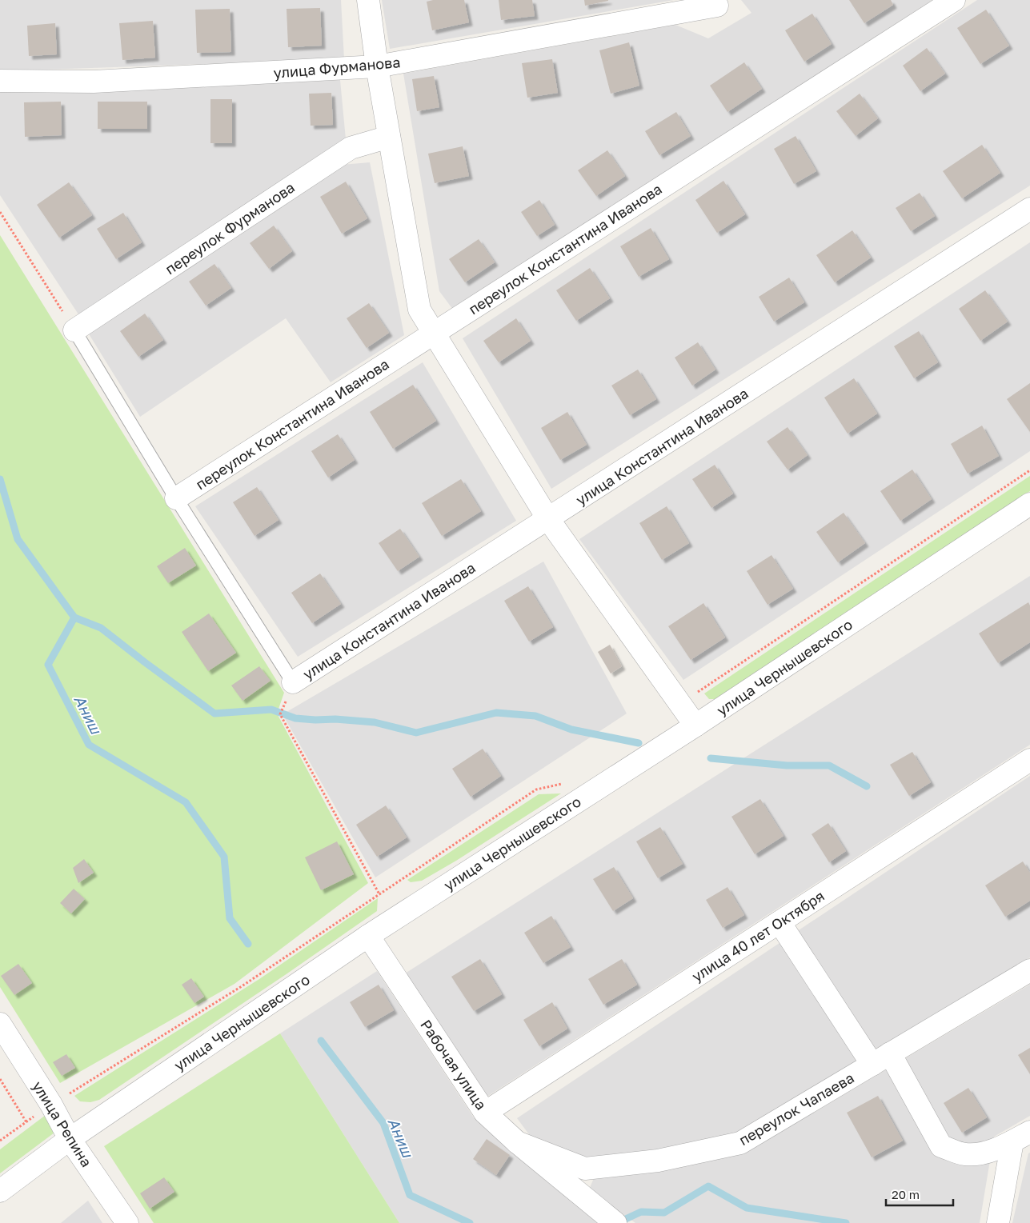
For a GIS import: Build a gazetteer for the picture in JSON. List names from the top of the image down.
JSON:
{
  "streets": {
    "street": [
      "улица Фурманова",
      "переулок Фурманова",
      "переулок Константина Иванова",
      "улица Константина Иванова",
      "улица Чернышевского",
      "улица 40 лет Октября",
      "Рабочая улица",
      "переулок Чапаева",
      "улица Репина"
    ]
  },
  "crossings": [
    ["улица Чернышевского", "Рабочая улица"],
    ["улица Чернышевского", "улица Репина"],
    ["улица 40 лет Октября", "Рабочая улица"],
    ["Рабочая улица", "переулок Чапаева"]
  ],
  "water": ["Аниш"],
  "scale_bar": "20 m"
}
